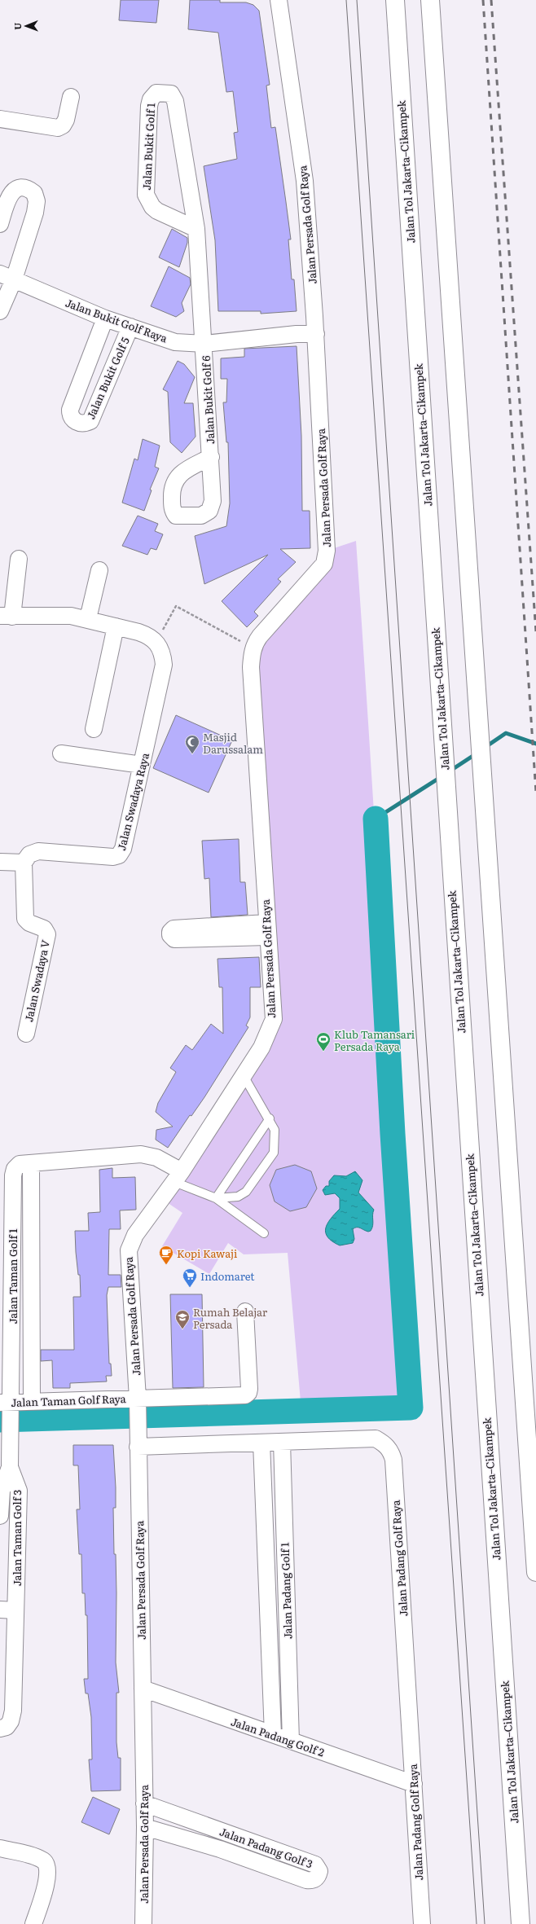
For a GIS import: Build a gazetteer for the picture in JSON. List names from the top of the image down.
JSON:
{
  "streets": {
    "highway": ["Jalan Tol Jakarta–Cikampek"],
    "street": [
      "Jalan Bukit Golf 1",
      "Jalan Persada Golf Raya",
      "Jalan Bukit Golf Raya",
      "Jalan Bukit Golf 5",
      "Jalan Bukit Golf 6",
      "Jalan Swadaya Raya",
      "Jalan Swadaya V",
      "Jalan Taman Golf 1",
      "Jalan Taman Golf Raya",
      "Jalan Taman Golf 3",
      "Jalan Padang Golf Raya",
      "Jalan Padang Golf 1",
      "Jalan Padang Golf 2",
      "Jalan Padang Golf 3"
    ]
  },
  "crossings": [
    ["Jalan Bukit Golf 1", "Jalan Bukit Golf Raya"],
    ["Jalan Bukit Golf 1", "Jalan Bukit Golf 6"],
    ["Jalan Persada Golf Raya", "Jalan Bukit Golf Raya"],
    ["Jalan Persada Golf Raya", "Jalan Taman Golf 1"],
    ["Jalan Persada Golf Raya", "Jalan Taman Golf Raya"],
    ["Jalan Persada Golf Raya", "Jalan Padang Golf Raya"],
    ["Jalan Persada Golf Raya", "Jalan Padang Golf 2"],
    ["Jalan Persada Golf Raya", "Jalan Padang Golf 3"],
    ["Jalan Bukit Golf Raya", "Jalan Bukit Golf 5"],
    ["Jalan Bukit Golf Raya", "Jalan Bukit Golf 6"],
    ["Jalan Swadaya Raya", "Jalan Swadaya V"],
    ["Jalan Taman Golf 1", "Jalan Taman Golf Raya"],
    ["Jalan Taman Golf 1", "Jalan Taman Golf 3"],
    ["Jalan Taman Golf Raya", "Jalan Taman Golf 3"],
    ["Jalan Padang Golf Raya", "Jalan Padang Golf 1"],
    ["Jalan Padang Golf Raya", "Jalan Padang Golf 2"],
    ["Jalan Padang Golf 1", "Jalan Padang Golf 2"]
  ],
  "places": {
    "mosque": ["Masjid Darussalam"],
    "sports": ["Klub Tamansari Persada Raya"],
    "cafe": ["Kopi Kawaji"],
    "supermarket": ["Indomaret"],
    "school or university": ["Rumah Belajar Persada"]
  },
  "north": "left"
}
